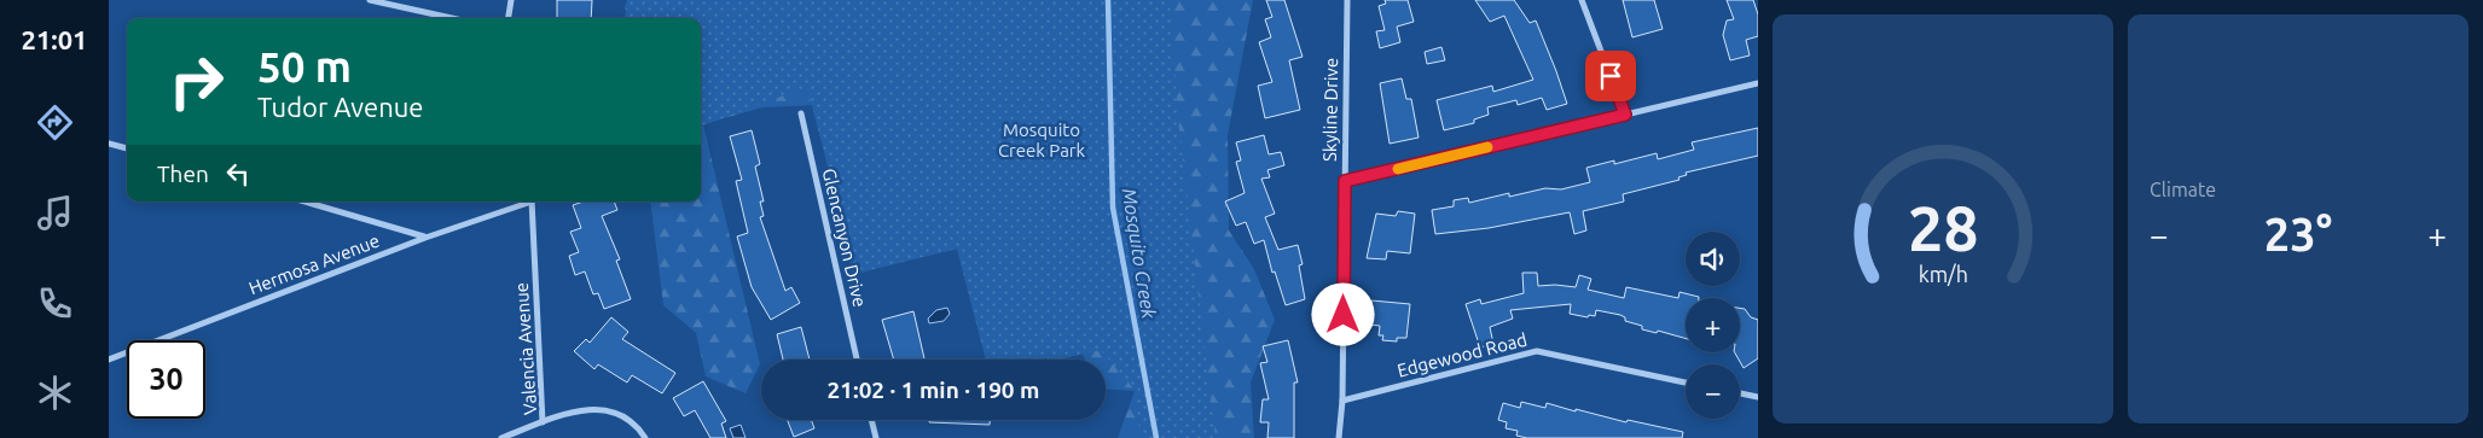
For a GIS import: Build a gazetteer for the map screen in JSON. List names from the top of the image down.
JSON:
{
  "streets": {
    "street": [
      "Skyline Drive",
      "Glencanyon Drive",
      "Hermosa Avenue",
      "Valencia Avenue",
      "Edgewood Road"
    ]
  },
  "crossings": [
    ["Skyline Drive", "Edgewood Road"]
  ],
  "water": ["Mosquito Creek"],
  "parks": ["Mosquito Creek Park"],
  "page": {
    "tabs": "21:01",
    "tile": "Climate",
    "turn": ["50 m", "Tudor Avenue"],
    "then": "Then",
    "heat": ["−", "23°", "+"],
    "map_buttons": ["+", "−"],
    "limit": "30",
    "trip": "21:02 · 1 min · 190 m",
    "gauge": ["28", "km/h"]
  }
}
